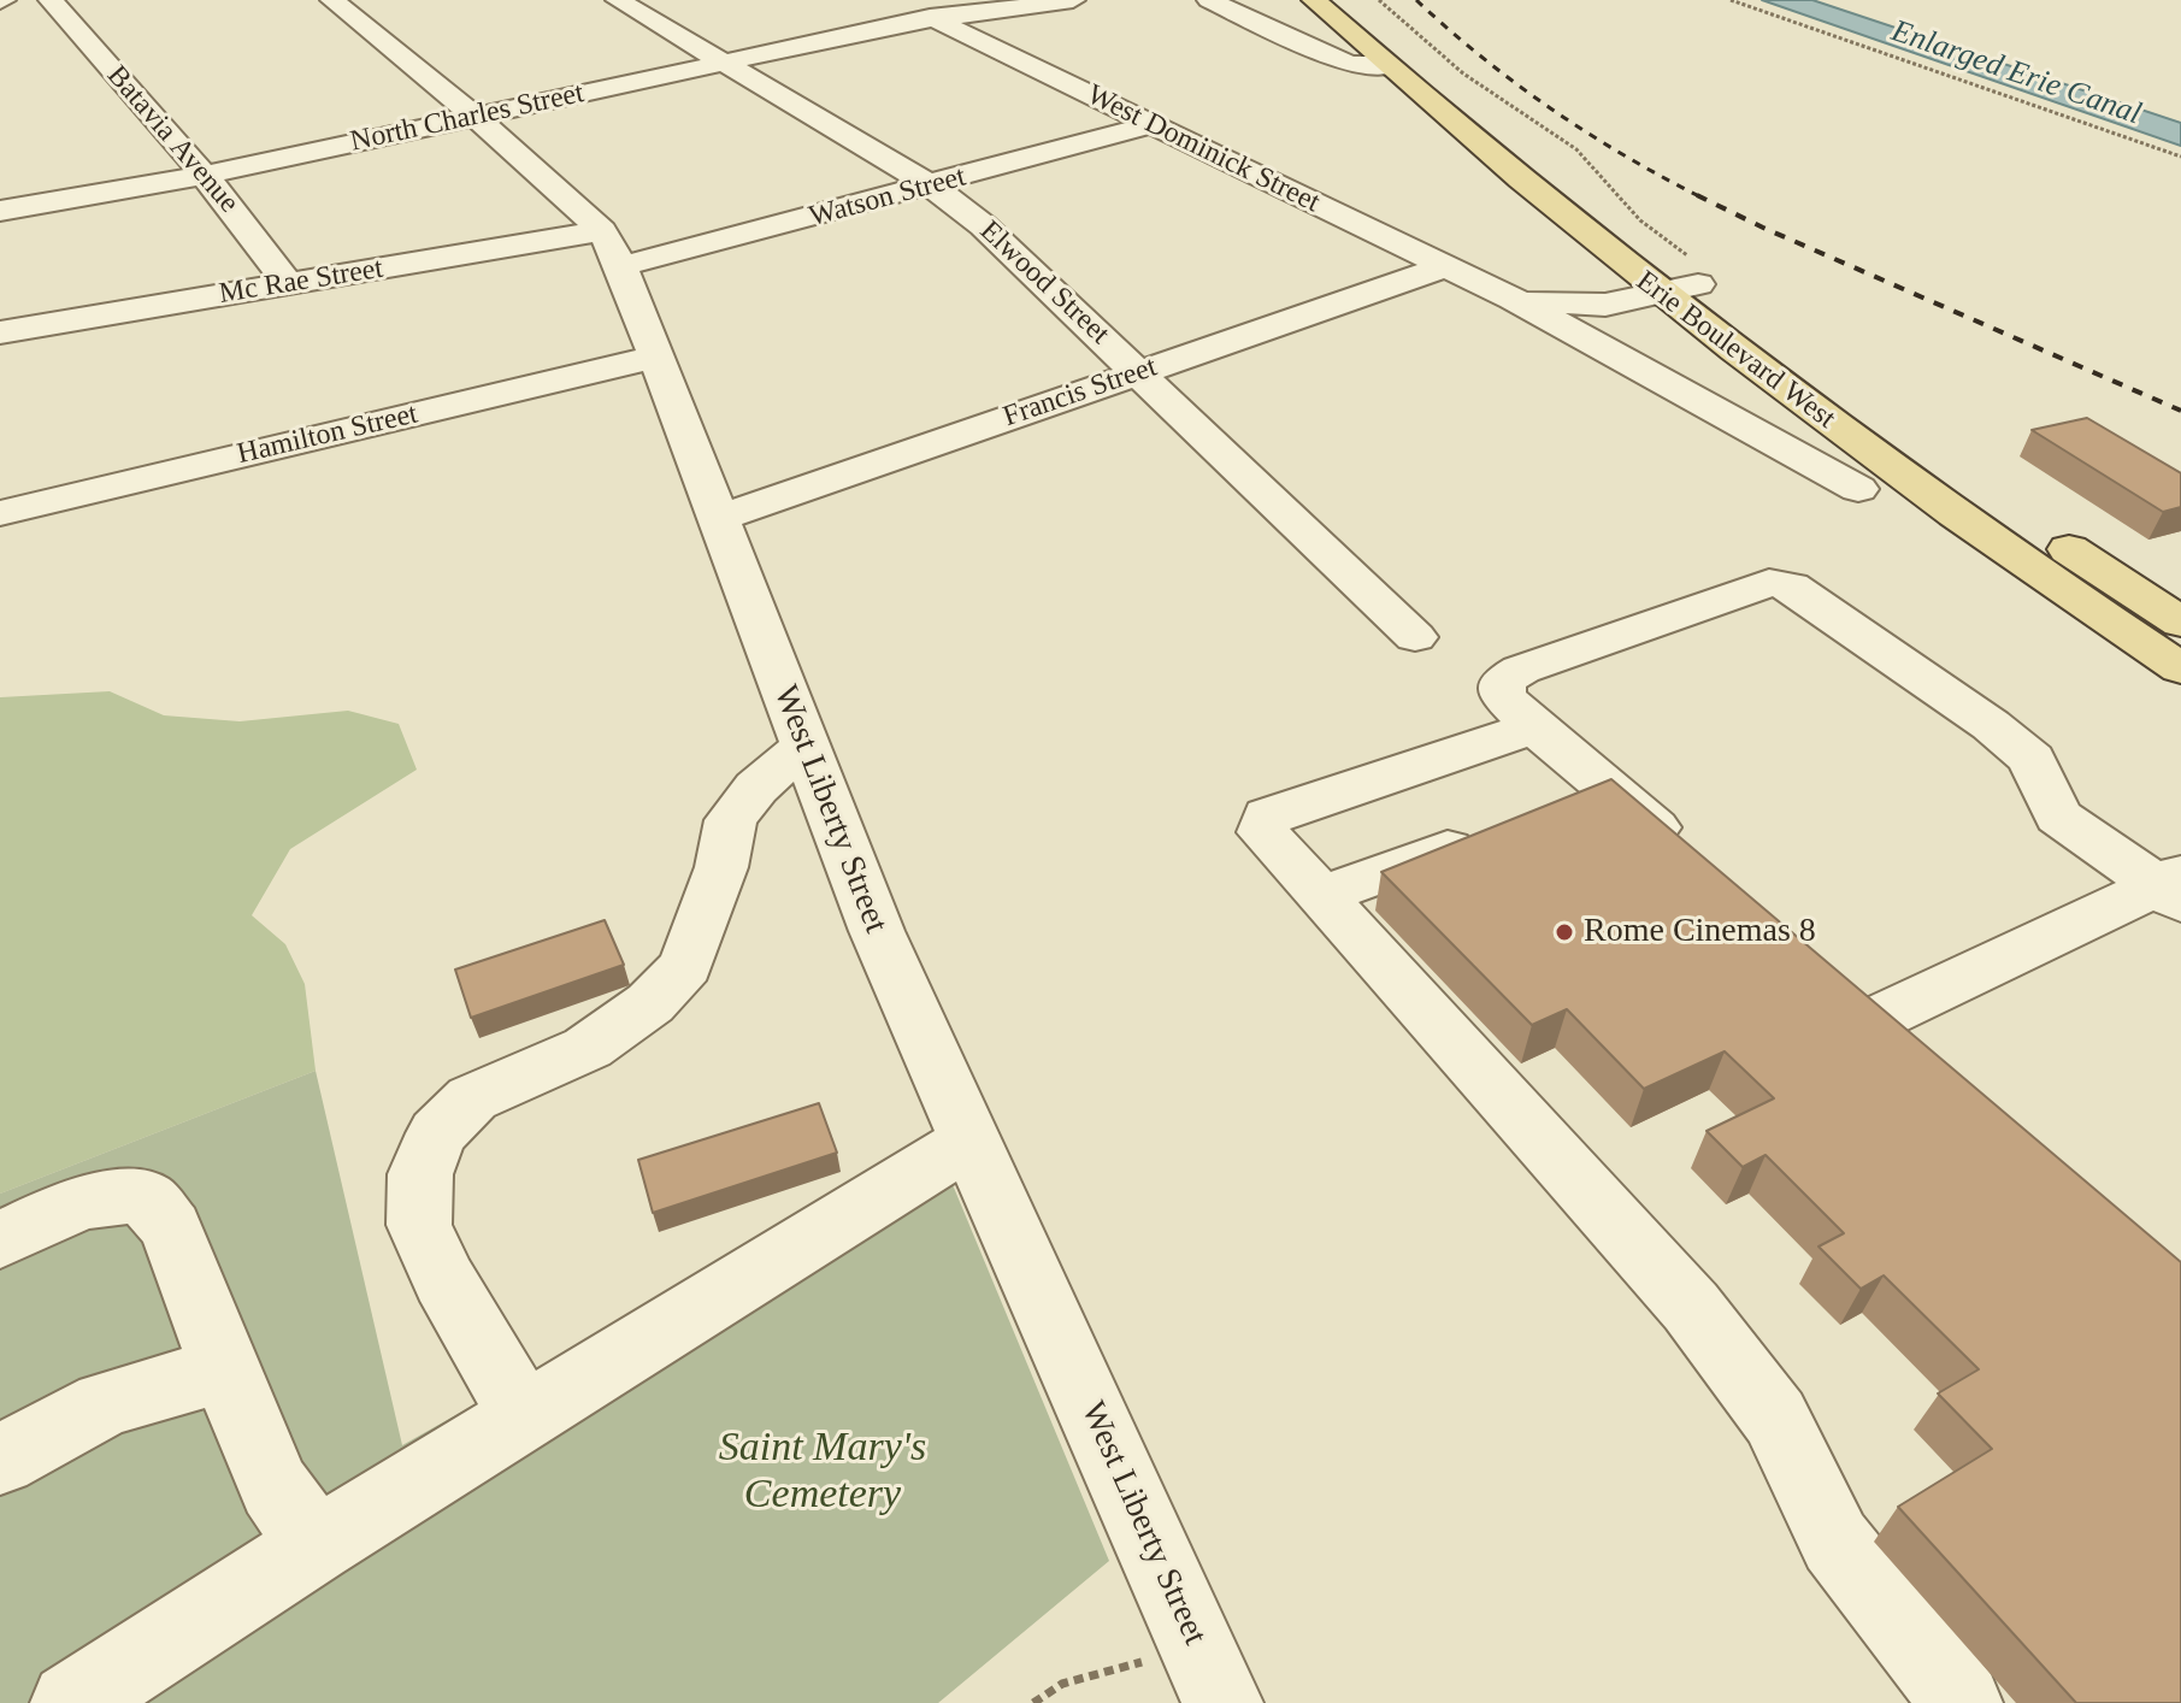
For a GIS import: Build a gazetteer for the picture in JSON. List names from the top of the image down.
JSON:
{
  "streets": {
    "main road": ["Erie Boulevard West"],
    "street": [
      "North Charles Street",
      "Batavia Avenue",
      "West Dominick Street",
      "Watson Street",
      "Mc Rae Street",
      "Elwood Street",
      "Francis Street",
      "Hamilton Street",
      "West Liberty Street"
    ]
  },
  "crossings": [
    ["North Charles Street", "Batavia Avenue"],
    ["North Charles Street", "West Dominick Street"],
    ["North Charles Street", "Elwood Street"],
    ["North Charles Street", "West Liberty Street"],
    ["Batavia Avenue", "Mc Rae Street"],
    ["West Dominick Street", "Watson Street"],
    ["West Dominick Street", "Erie Boulevard West"],
    ["West Dominick Street", "Francis Street"],
    ["Watson Street", "Mc Rae Street"],
    ["Watson Street", "Elwood Street"],
    ["Watson Street", "West Liberty Street"],
    ["Mc Rae Street", "West Liberty Street"],
    ["Elwood Street", "Francis Street"],
    ["Francis Street", "West Liberty Street"],
    ["Hamilton Street", "West Liberty Street"]
  ],
  "water": ["Enlarged Erie Canal"],
  "parks": ["Saint Mary's Cemetery"],
  "places": ["Rome Cinemas 8"]
}
